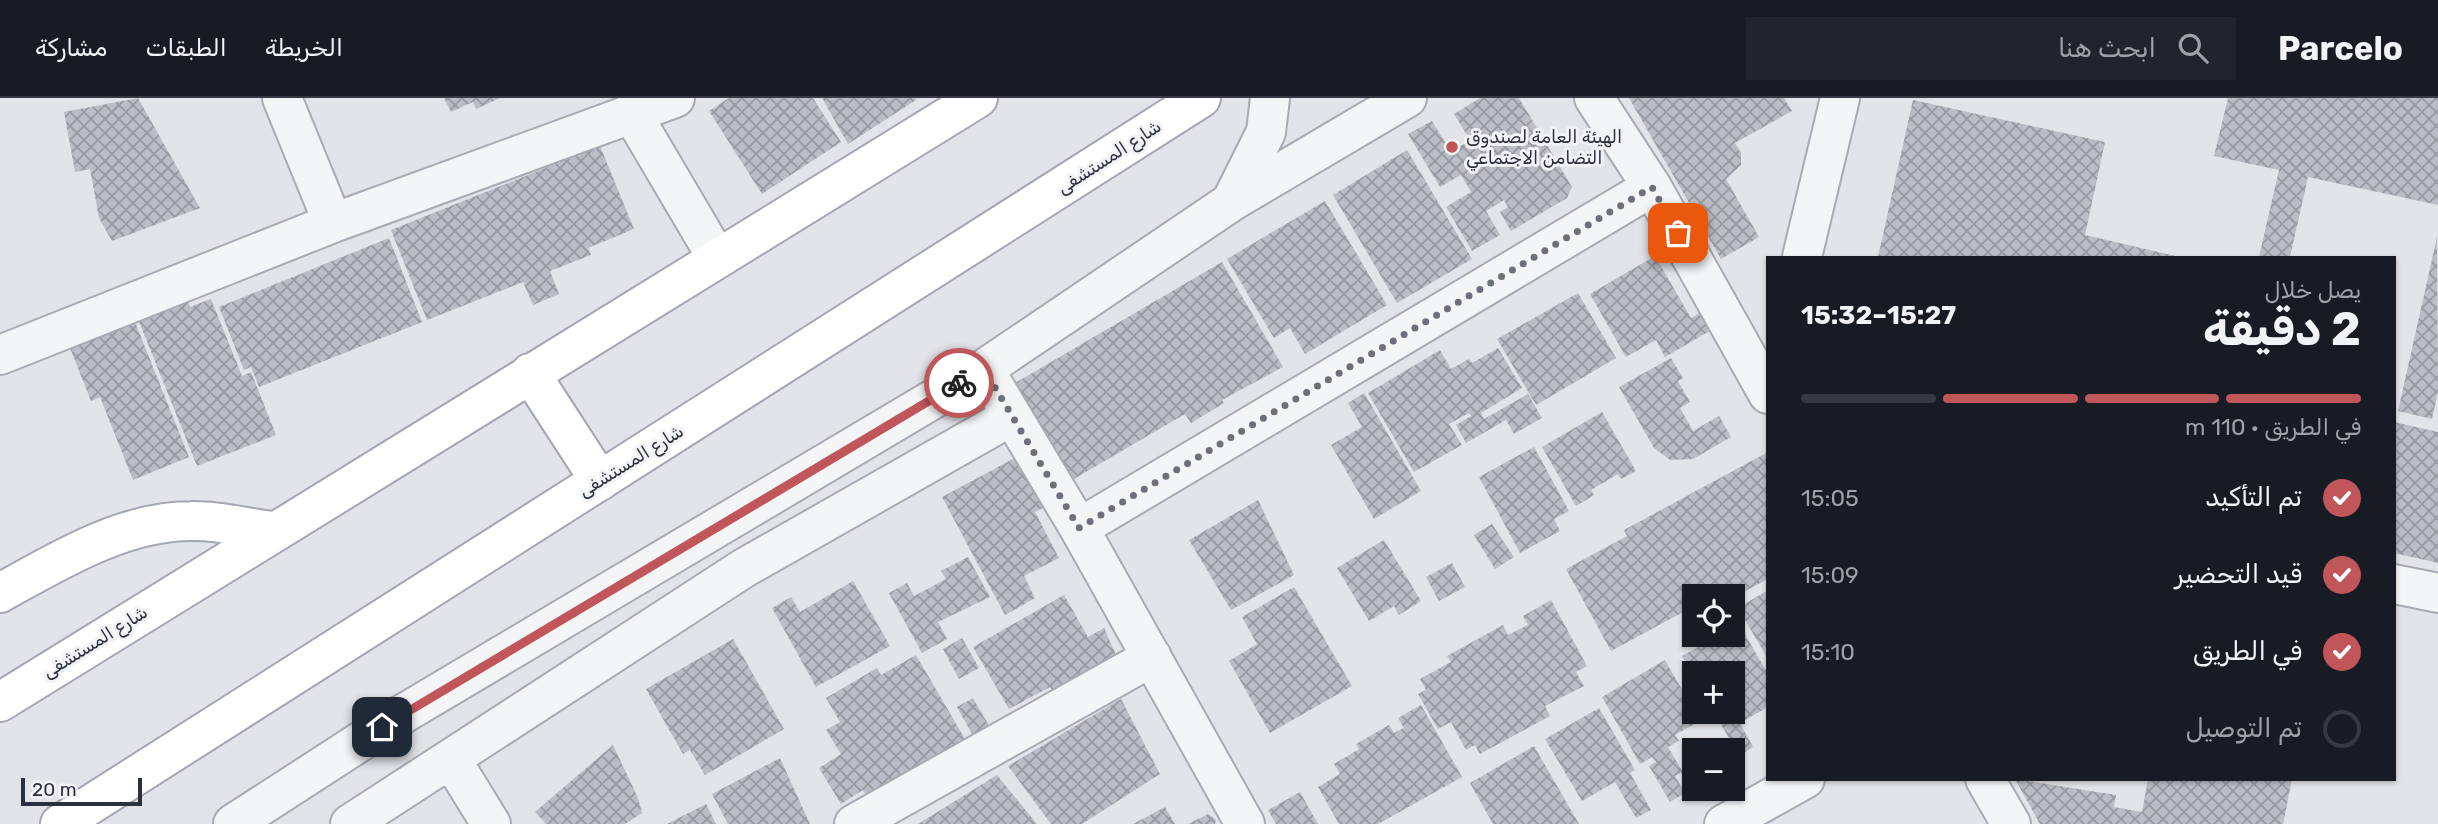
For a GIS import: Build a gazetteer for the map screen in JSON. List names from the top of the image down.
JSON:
{
  "streets": {
    "main road": ["شارع المستشفى"]
  },
  "places": ["الهيئة العامة لصندوق التضامن الاجتماعي"],
  "scale_bar": "20 m",
  "page": {
    "header": "Parcelo",
    "search": "ابحث هنا",
    "nav": ["الخريطة", "الطبقات", "مشاركة"],
    "heading": ["2 دقيقة", "يصل خلال", "15:27–15:32"],
    "bar": "في الطريق · 110 m",
    "list": [
      ["تم التأكيد", "15:05"],
      ["قيد التحضير", "15:09"],
      ["في الطريق", "15:10"],
      "تم التوصيل"
    ],
    "map_buttons": ["+", "−"],
    "scale": "20 m"
  }
}
